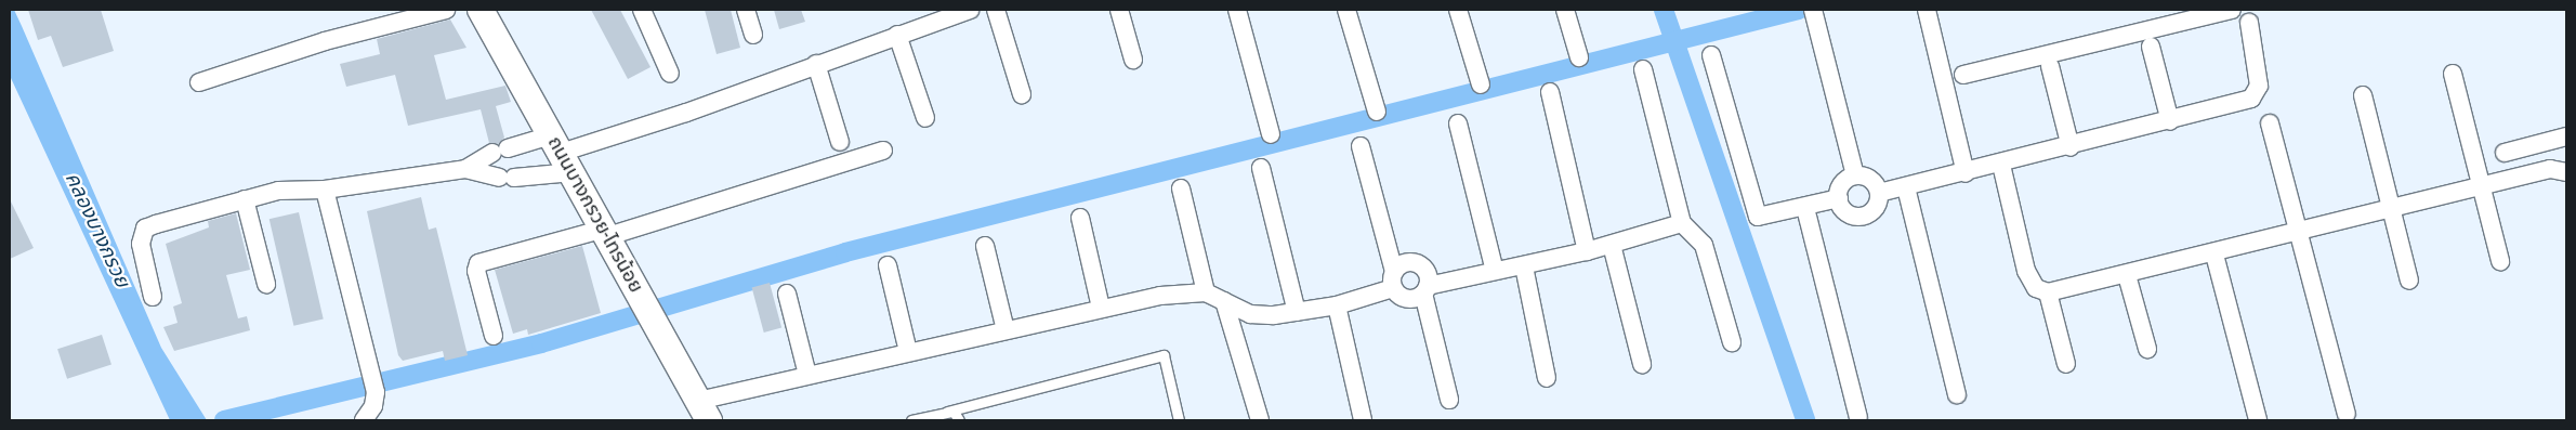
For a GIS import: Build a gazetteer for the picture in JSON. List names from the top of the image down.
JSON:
{
  "streets": {
    "main road": ["ถนนบางกรวย-ไทรน้อย"]
  },
  "water": ["คลองบางกรวย"]
}
